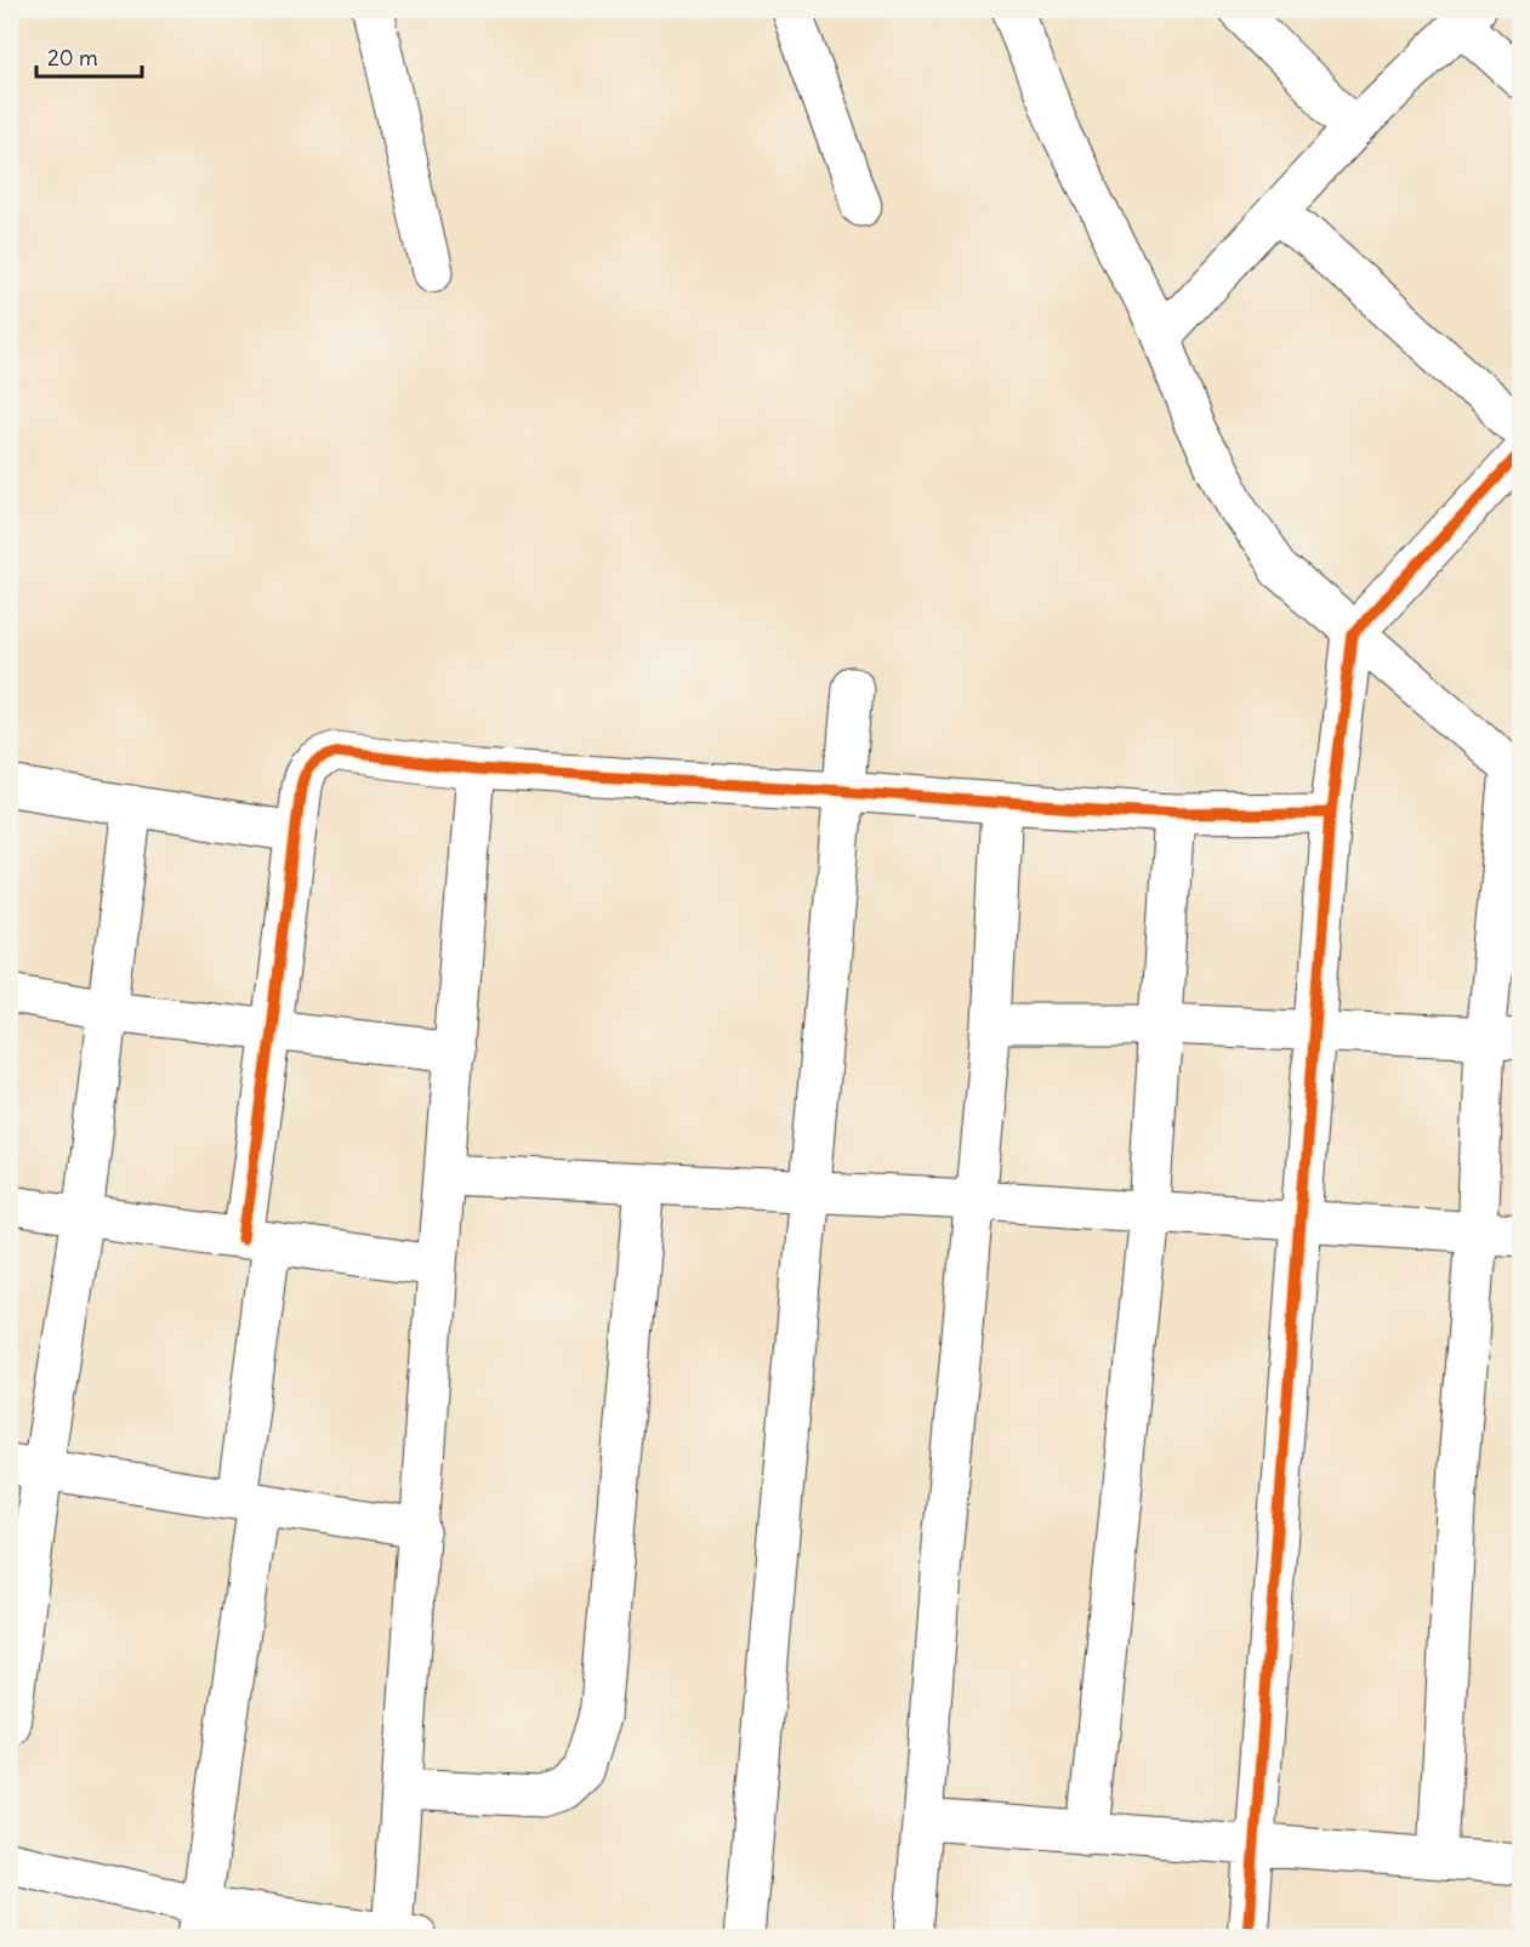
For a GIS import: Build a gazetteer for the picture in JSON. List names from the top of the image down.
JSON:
{
  "scale_bar": "20 m"
}
